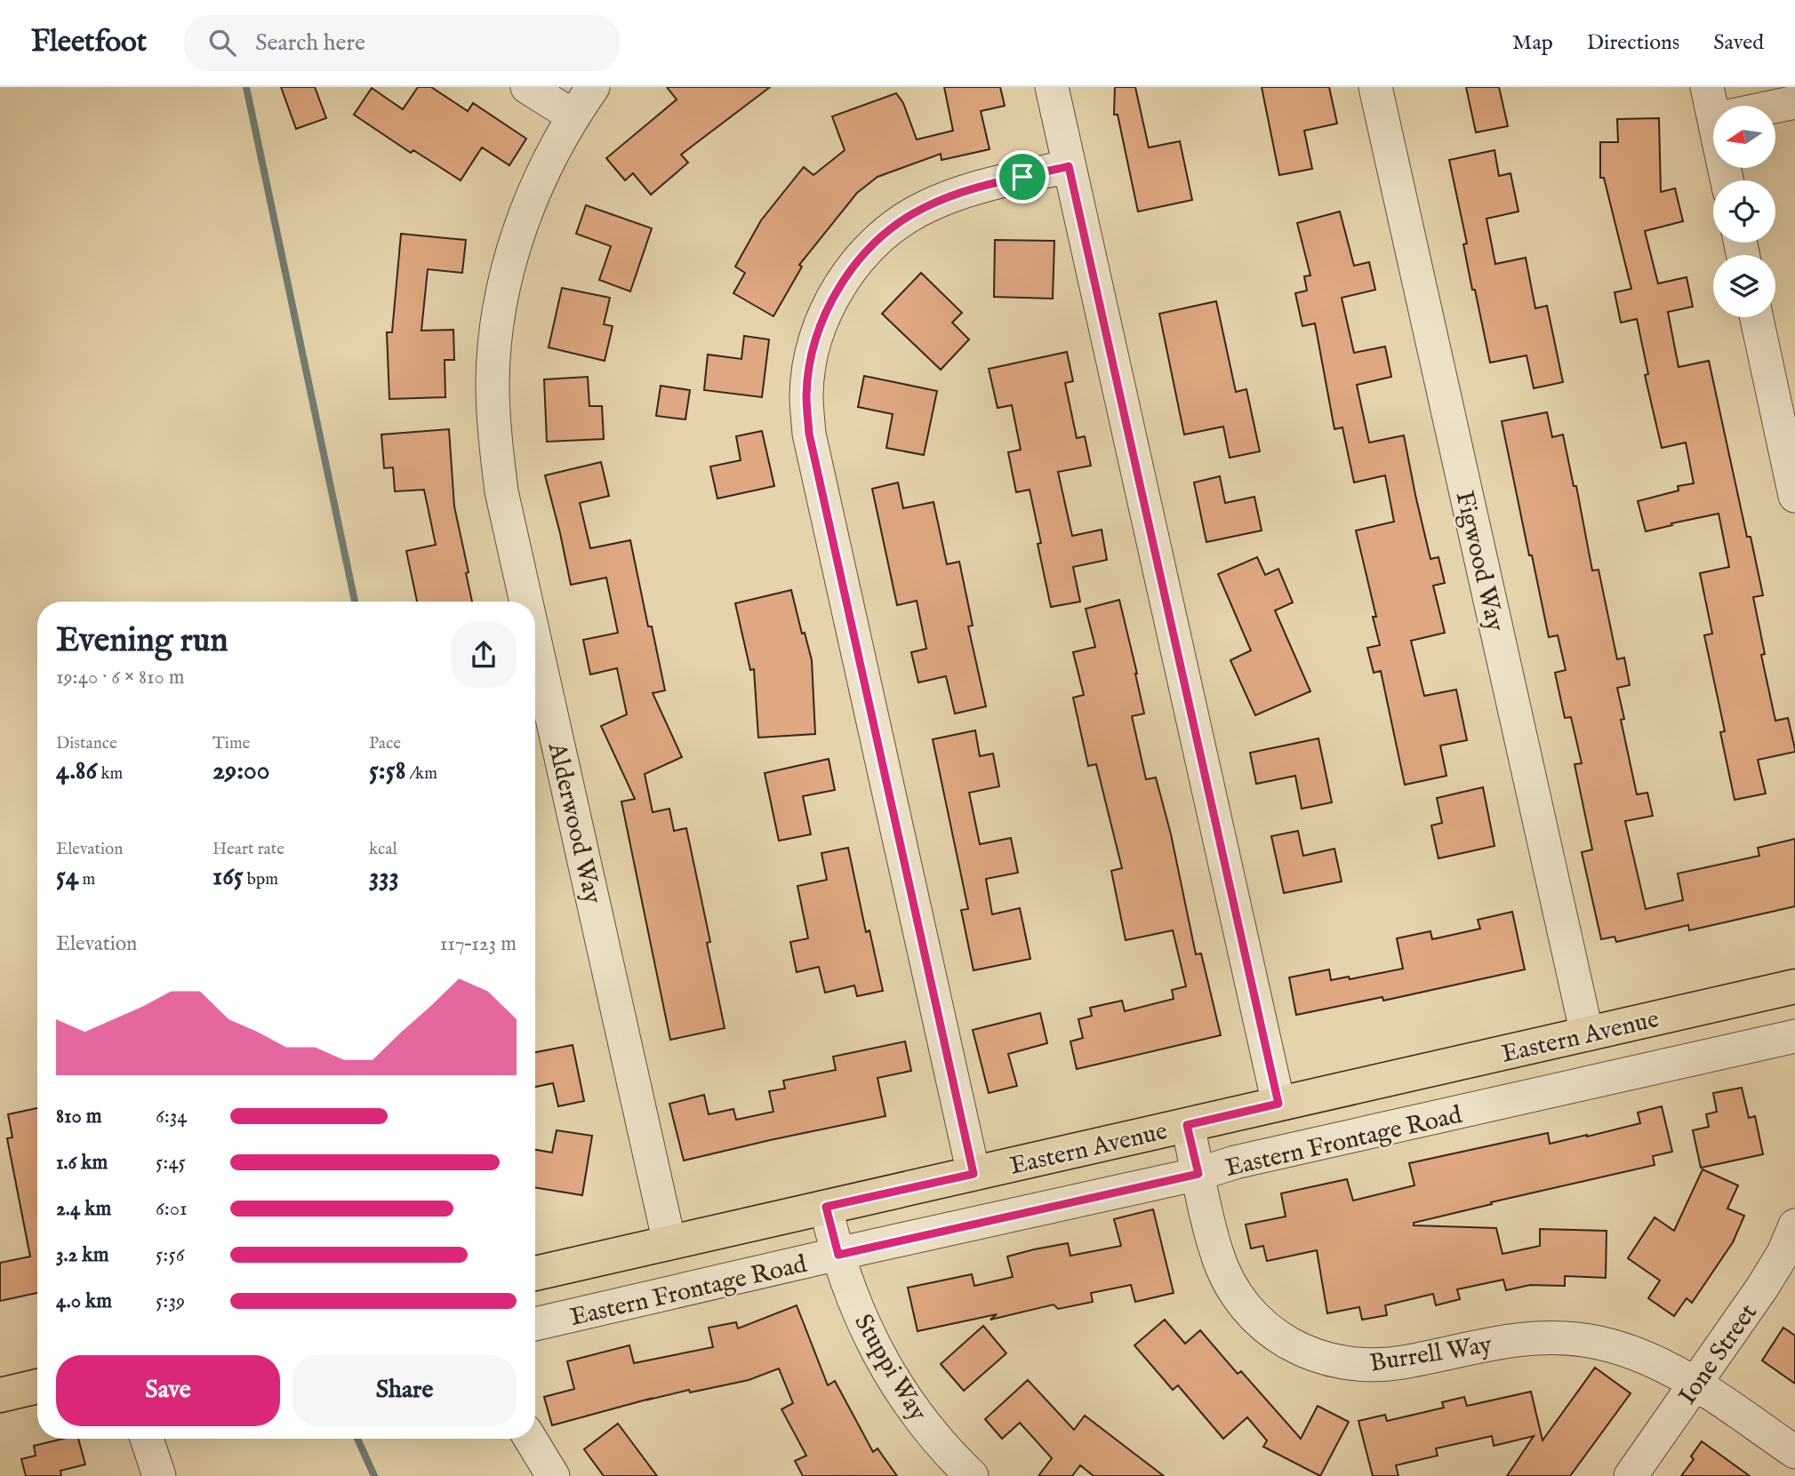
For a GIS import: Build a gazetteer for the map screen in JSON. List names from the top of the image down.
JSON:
{
  "streets": {
    "main road": ["Eastern Avenue"],
    "street": [
      "Figwood Way",
      "Alderwood Way",
      "Eastern Frontage Road",
      "Burrell Way",
      "Ione Street",
      "Stuppi Way"
    ]
  },
  "crossings": [
    ["Figwood Way", "Eastern Avenue"],
    ["Alderwood Way", "Eastern Avenue"],
    ["Eastern Avenue", "Burrell Way"],
    ["Eastern Avenue", "Stuppi Way"],
    ["Eastern Frontage Road", "Burrell Way"],
    ["Eastern Frontage Road", "Stuppi Way"],
    ["Burrell Way", "Ione Street"]
  ],
  "north": "left",
  "page": {
    "header": "Fleetfoot",
    "search": "Search here",
    "nav": ["Map", "Directions", "Saved"],
    "heading": ["Evening run", "19:40 · 6 × 810 m"],
    "stats": [
      ["Distance", "4.86 km"],
      ["Time", "29:00"],
      ["Pace", "5:58 /km"],
      ["Elevation", "54 m"],
      ["Heart rate", "165 bpm"],
      ["kcal", "333"]
    ],
    "chart": ["Elevation", "117–123 m"],
    "list": [
      {
        "name": "810 m",
        "note": "6:34"
      },
      {
        "name": "1.6 km",
        "note": "5:45"
      },
      {
        "name": "2.4 km",
        "note": "6:01"
      },
      {
        "name": "3.2 km",
        "note": "5:56"
      },
      {
        "name": "4.0 km",
        "note": "5:39"
      }
    ],
    "buttons": ["Save", "Share"]
  }
}
